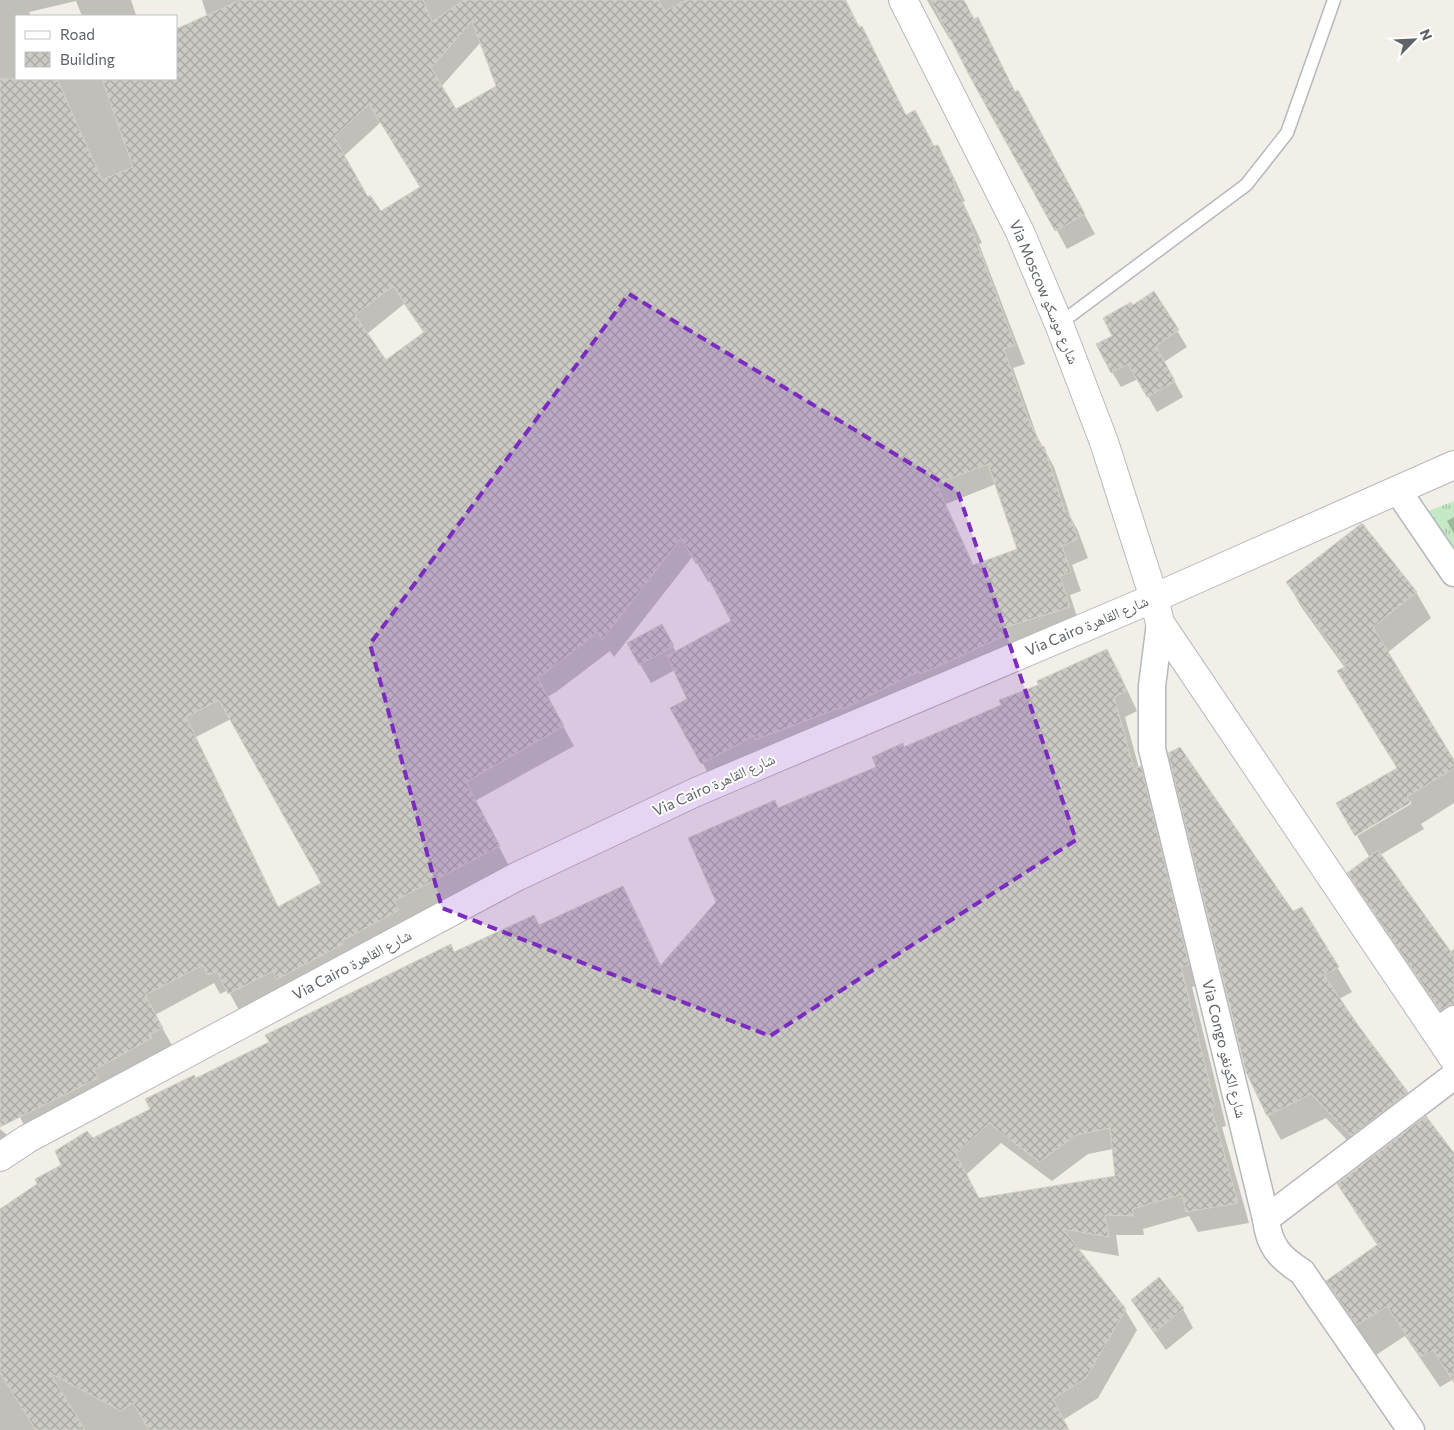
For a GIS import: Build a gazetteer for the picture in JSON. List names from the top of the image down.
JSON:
{
  "streets": {
    "street": ["Via Moscow شارع موسكو", "Via Cairo شارع القاهرة", "Via Congo شارع الكونغو"]
  },
  "crossings": [
    ["Via Moscow شارع موسكو", "Via Cairo شارع القاهرة"],
    ["Via Moscow شارع موسكو", "Via Congo شارع الكونغو"],
    ["Via Cairo شارع القاهرة", "Via Congo شارع الكونغو"]
  ],
  "legend": ["Road", "Building"],
  "north": "top right"
}
